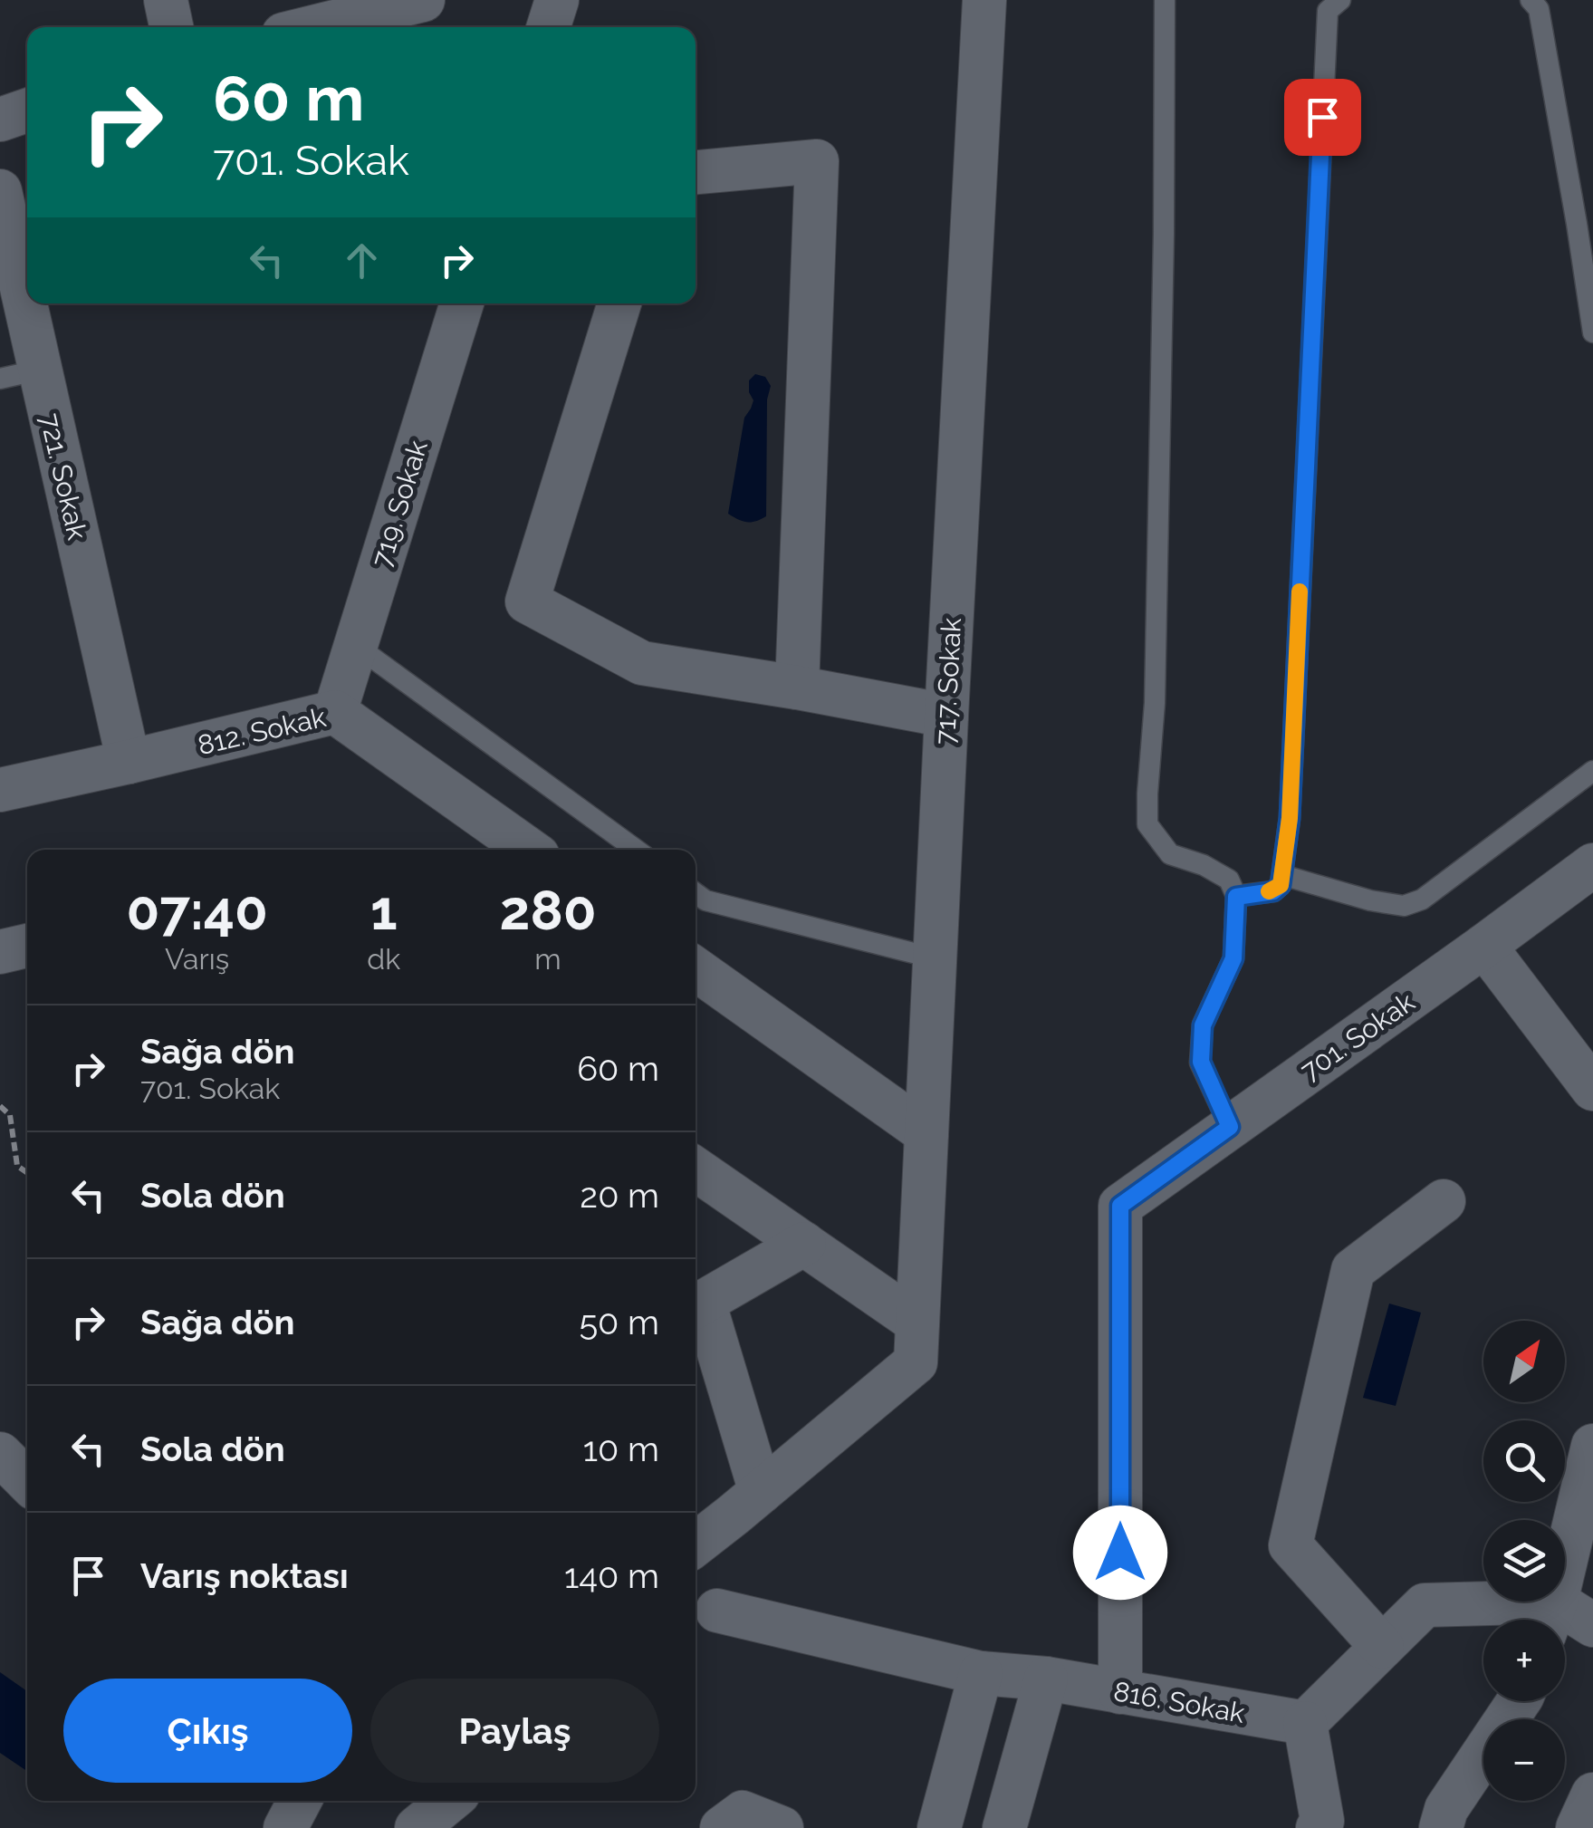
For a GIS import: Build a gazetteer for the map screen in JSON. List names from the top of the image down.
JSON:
{
  "streets": {
    "street": [
      "721. Sokak",
      "719. Sokak",
      "717. Sokak",
      "812. Sokak",
      "701. Sokak",
      "816. Sokak"
    ]
  },
  "crossings": [
    ["721. Sokak", "812. Sokak"],
    ["719. Sokak", "812. Sokak"],
    ["701. Sokak", "816. Sokak"]
  ],
  "north": "top right",
  "page": {
    "turn": ["60 m", "701. Sokak"],
    "eta": [
      "07:40",
      "Varış",
      "1",
      "dk",
      "280",
      "m"
    ],
    "list": [
      {
        "name": "Sağa dön",
        "note": "701. Sokak",
        "value": "60 m"
      },
      {
        "name": "Sola dön",
        "value": "20 m"
      },
      {
        "name": "Sağa dön",
        "value": "50 m"
      },
      {
        "name": "Sola dön",
        "value": "10 m"
      },
      {
        "name": "Varış noktası",
        "value": "140 m"
      }
    ],
    "map_buttons": ["+", "−"],
    "buttons": ["Çıkış", "Paylaş"]
  }
}
